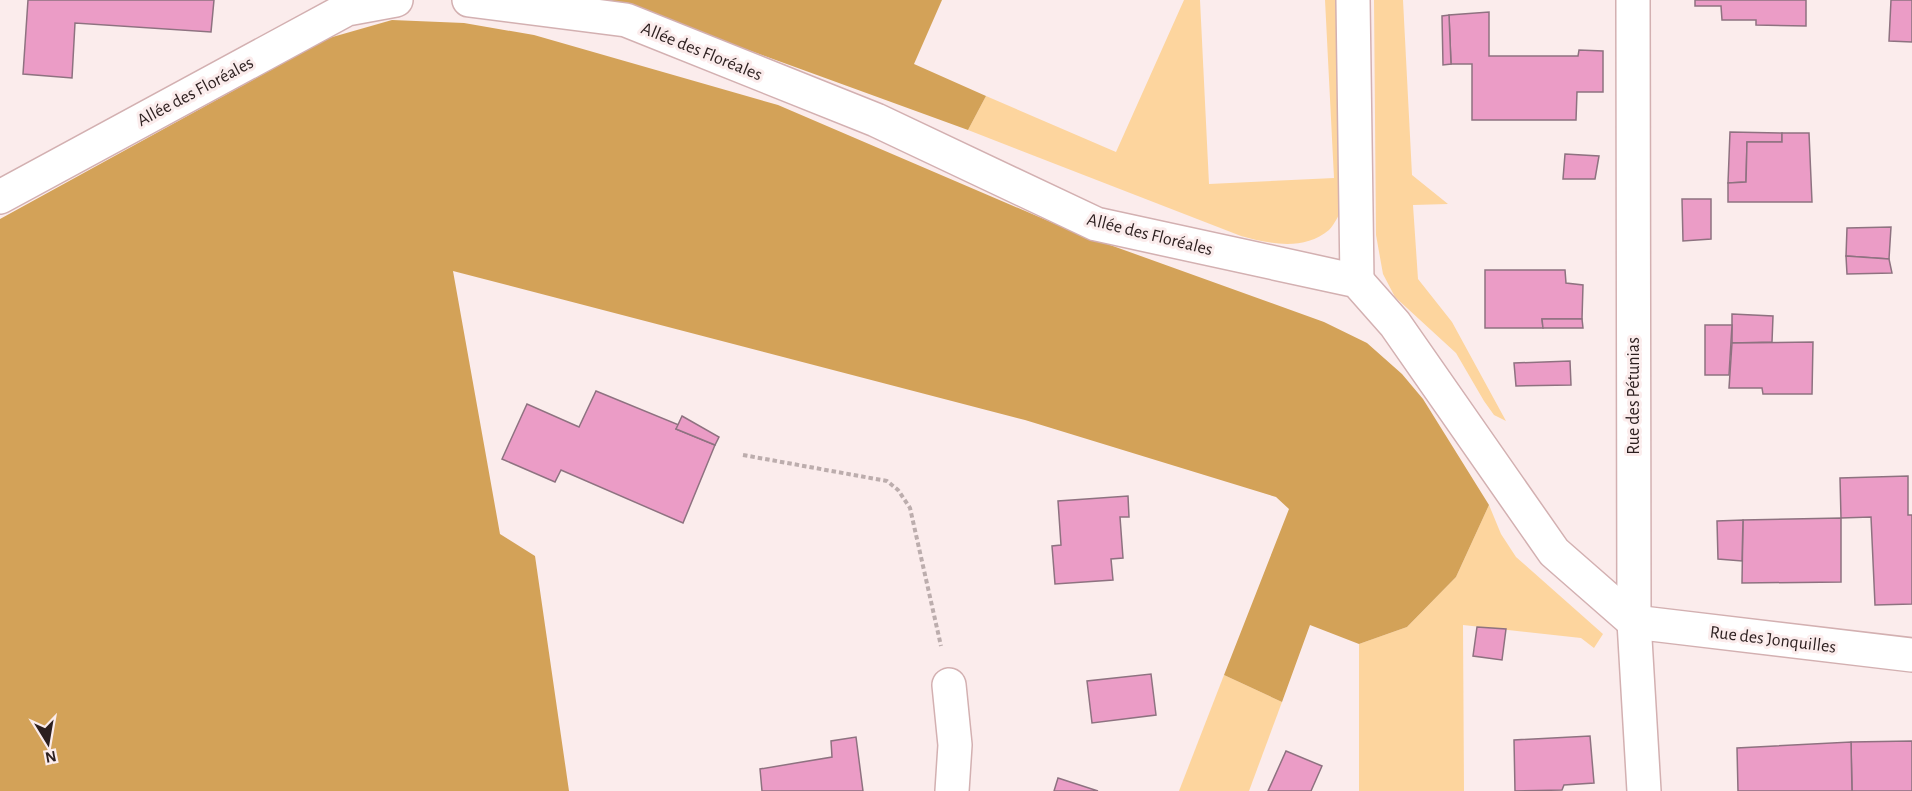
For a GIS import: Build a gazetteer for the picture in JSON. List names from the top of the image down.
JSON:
{
  "streets": {
    "street": ["Allée des Floréales", "Rue des Pétunias", "Rue des Jonquilles"]
  },
  "crossings": [
    ["Rue des Pétunias", "Rue des Jonquilles"]
  ],
  "north": "bottom"
}
